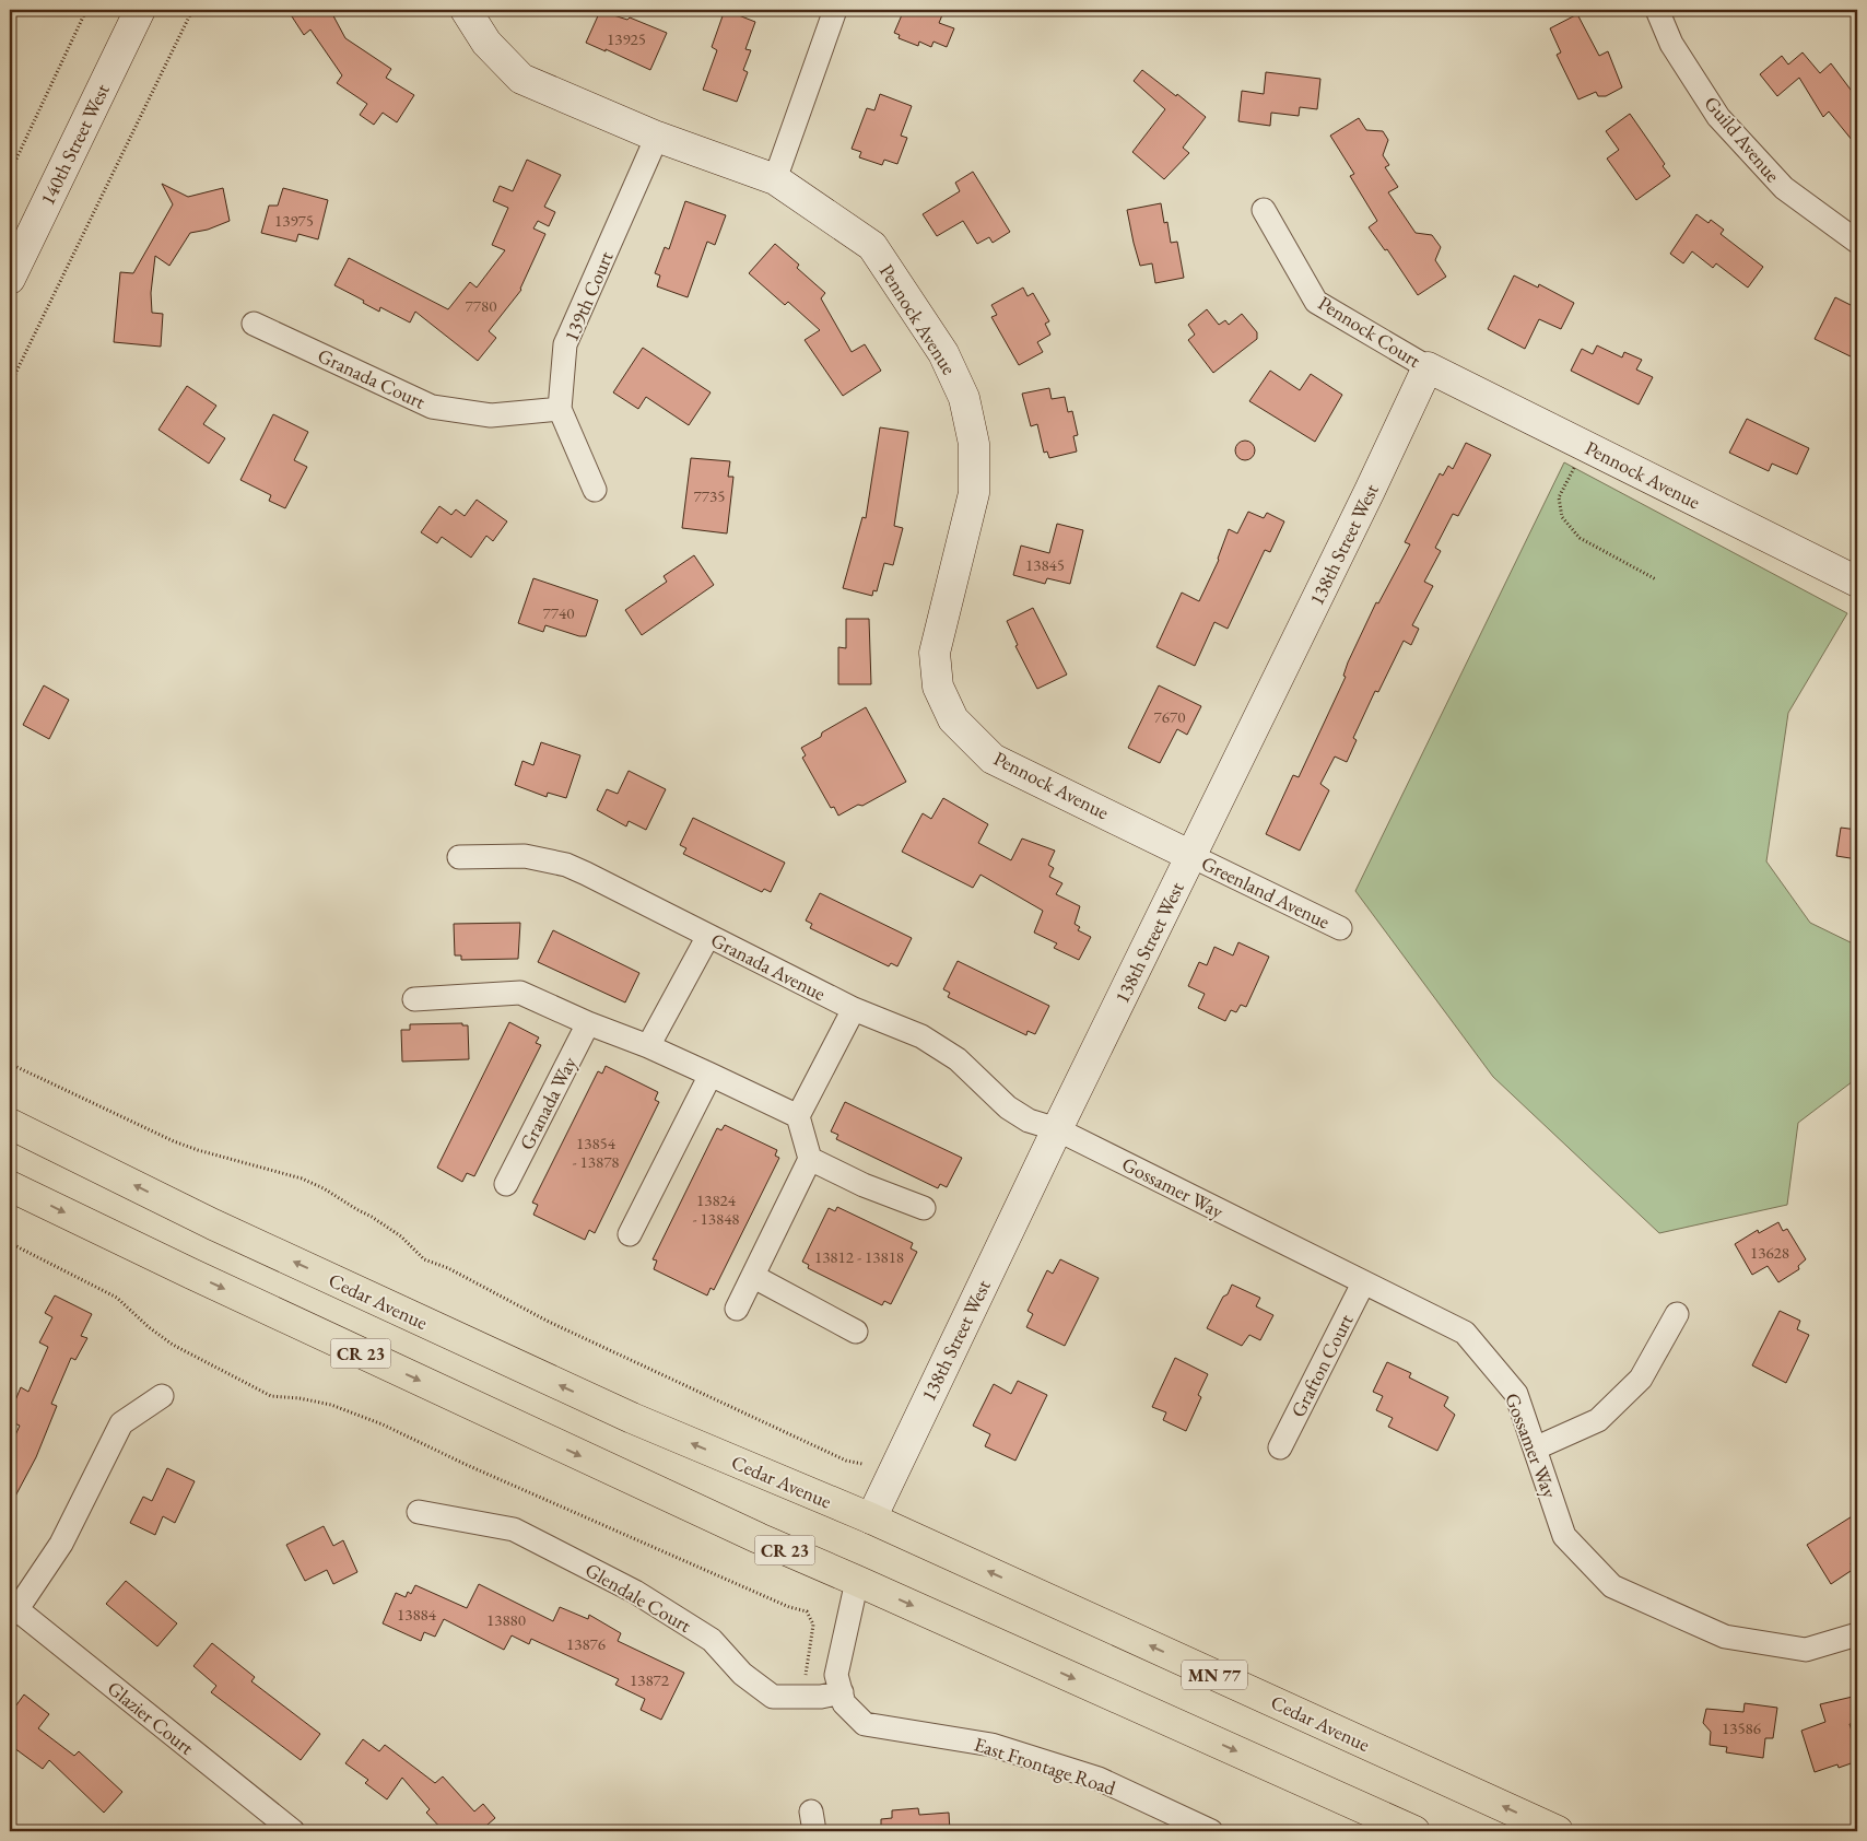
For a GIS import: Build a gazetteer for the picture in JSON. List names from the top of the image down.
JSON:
{
  "streets": {
    "highway": ["Cedar Avenue", "CR 23", "MN 77"],
    "street": [
      "Guild Avenue",
      "140th Street West",
      "139th Court",
      "Pennock Avenue",
      "Pennock Court",
      "Granada Court",
      "138th Street West",
      "Greenland Avenue",
      "Granada Avenue",
      "Granada Way",
      "Gossamer Way",
      "Grafton Court",
      "Glendale Court",
      "Glazier Court",
      "East Frontage Road"
    ]
  },
  "crossings": [
    ["139th Court", "Pennock Avenue"],
    ["139th Court", "Granada Court"],
    ["Pennock Avenue", "Pennock Court"],
    ["Pennock Avenue", "138th Street West"],
    ["Pennock Avenue", "Greenland Avenue"],
    ["Pennock Court", "138th Street West"],
    ["138th Street West", "Greenland Avenue"],
    ["138th Street West", "Granada Avenue"],
    ["138th Street West", "Gossamer Way"],
    ["138th Street West", "Cedar Avenue"],
    ["Granada Avenue", "Gossamer Way"],
    ["Gossamer Way", "Grafton Court"],
    ["Glendale Court", "East Frontage Road"]
  ],
  "house_numbers": [
    "13925",
    "13975",
    "7780",
    "7735",
    "13845",
    "7740",
    "7670",
    "13854 - 13878",
    "13824 - 13848",
    "13628",
    "13812 - 13818",
    "13884",
    "13880",
    "13876",
    "13872",
    "13586"
  ]
}
